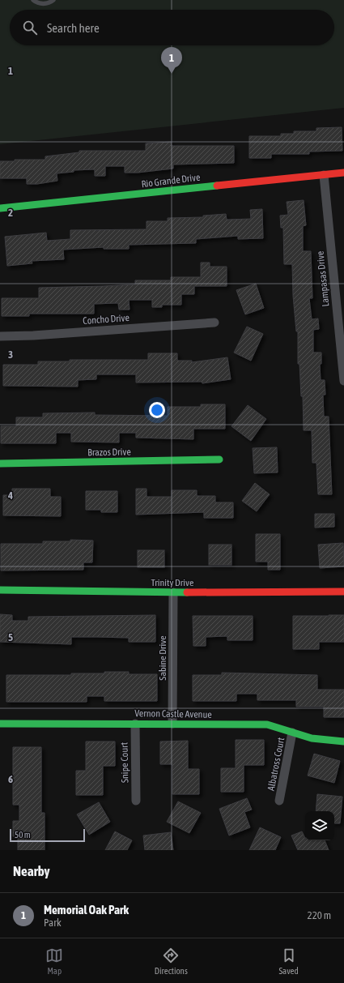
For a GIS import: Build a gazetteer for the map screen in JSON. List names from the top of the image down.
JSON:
{
  "streets": {
    "street": [
      "Rio Grande Drive",
      "Lampasas Drive",
      "Concho Drive",
      "Brazos Drive",
      "Trinity Drive",
      "Sabine Drive",
      "Vernon Castle Avenue",
      "Snipe Court",
      "Albatross Court"
    ]
  },
  "crossings": [
    ["Rio Grande Drive", "Lampasas Drive"],
    ["Trinity Drive", "Sabine Drive"],
    ["Sabine Drive", "Vernon Castle Avenue"],
    ["Vernon Castle Avenue", "Snipe Court"],
    ["Vernon Castle Avenue", "Albatross Court"]
  ],
  "scale_bar": "50 m",
  "page": {
    "search": "Search here",
    "pins": "1",
    "scale": "50 m",
    "heading": "Nearby",
    "list": [
      {
        "mark": "1",
        "name": "Memorial Oak Park",
        "note": "Park",
        "value": "220 m"
      }
    ],
    "nav": ["Map", "Directions", "Saved"]
  },
  "grid": {
    "rows": [
      "1",
      "2",
      "3",
      "4",
      "5",
      "6"
    ]
  }
}
